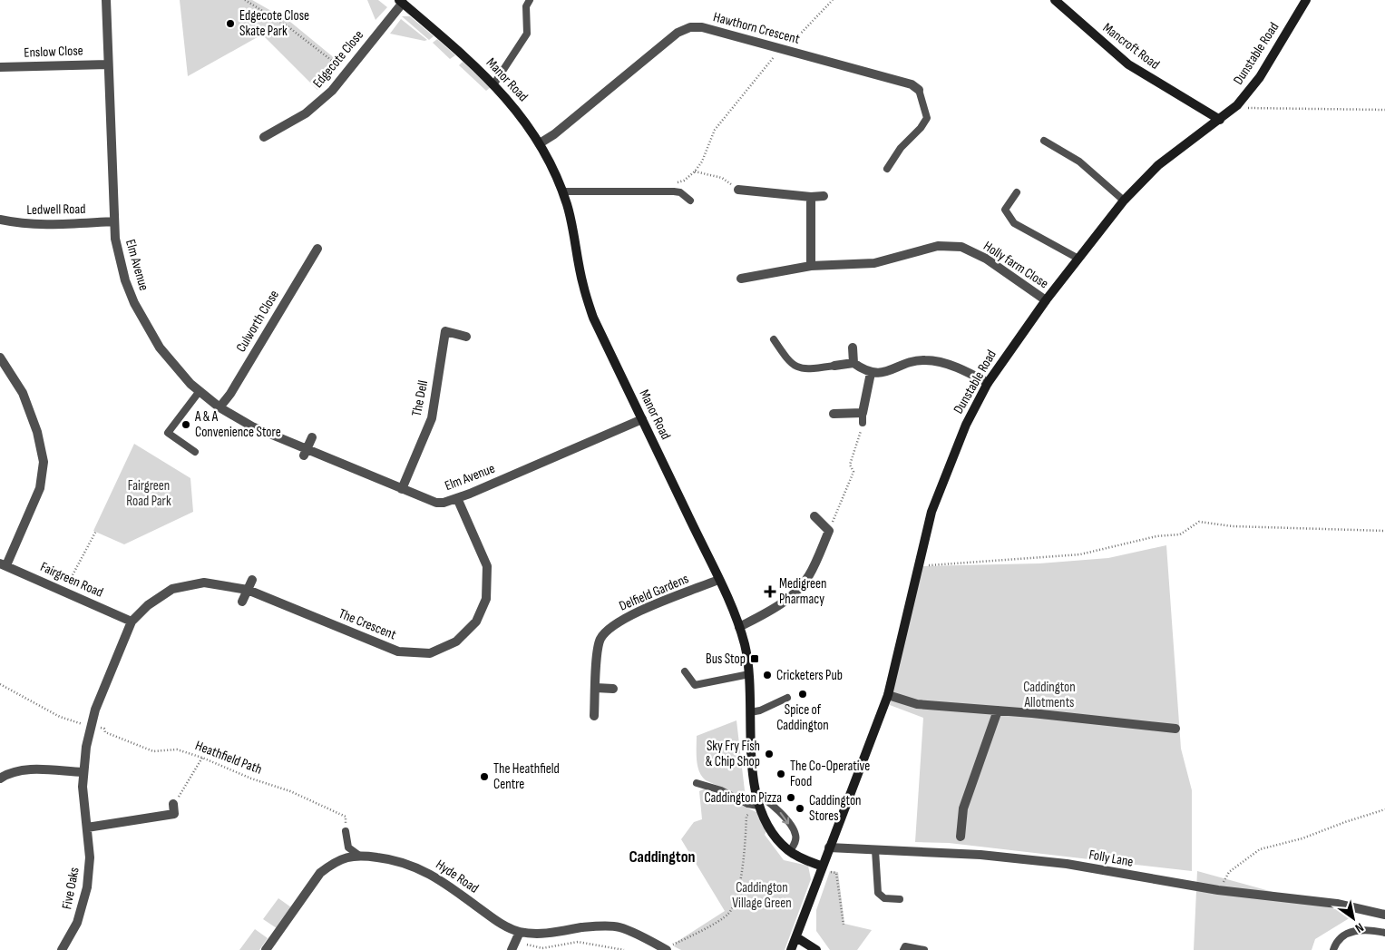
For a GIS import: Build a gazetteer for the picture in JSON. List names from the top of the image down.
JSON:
{
  "streets": {
    "street": [
      "Hawthorn Crescent",
      "Mancroft Road",
      "Enslow Close",
      "Dunstable Road",
      "Edgecote Close",
      "Manor Road",
      "Ledwell Road",
      "Elm Avenue",
      "Holly farm Close",
      "Culworth Close",
      "The Dell",
      "Fairgreen Road",
      "Delfield Gardens",
      "The Crescent",
      "Folly Lane",
      "Hyde Road",
      "Five Oaks"
    ],
    "path": ["Heathfield Path"]
  },
  "crossings": [
    ["Hawthorn Crescent", "Manor Road"],
    ["Mancroft Road", "Dunstable Road"],
    ["Enslow Close", "Elm Avenue"],
    ["Dunstable Road", "Manor Road"],
    ["Dunstable Road", "Holly farm Close"],
    ["Dunstable Road", "Folly Lane"],
    ["Edgecote Close", "Manor Road"],
    ["Manor Road", "Elm Avenue"],
    ["Manor Road", "Delfield Gardens"],
    ["Ledwell Road", "Elm Avenue"],
    ["Elm Avenue", "Culworth Close"],
    ["Elm Avenue", "The Dell"],
    ["Elm Avenue", "The Crescent"],
    ["Fairgreen Road", "The Crescent"],
    ["The Crescent", "Five Oaks"],
    ["Heathfield Path", "Five Oaks"]
  ],
  "districts": ["Caddington"],
  "parks": ["Fairgreen Road Park", "Caddington Allotments", "Caddington Village Green"],
  "places": {
    "other": [
      "Edgecote Close Skate Park",
      "A & A Convenience Store",
      "Cricketers Pub",
      "Spice of Caddington",
      "Sky Fry Fish & Chip Shop",
      "The Co-Operative Food",
      "The Heathfield Centre",
      "Caddington Pizza",
      "Caddington Stores"
    ],
    "health": ["Medigreen Pharmacy"],
    "transit": ["Bus Stop"]
  },
  "north": "bottom right"
}
